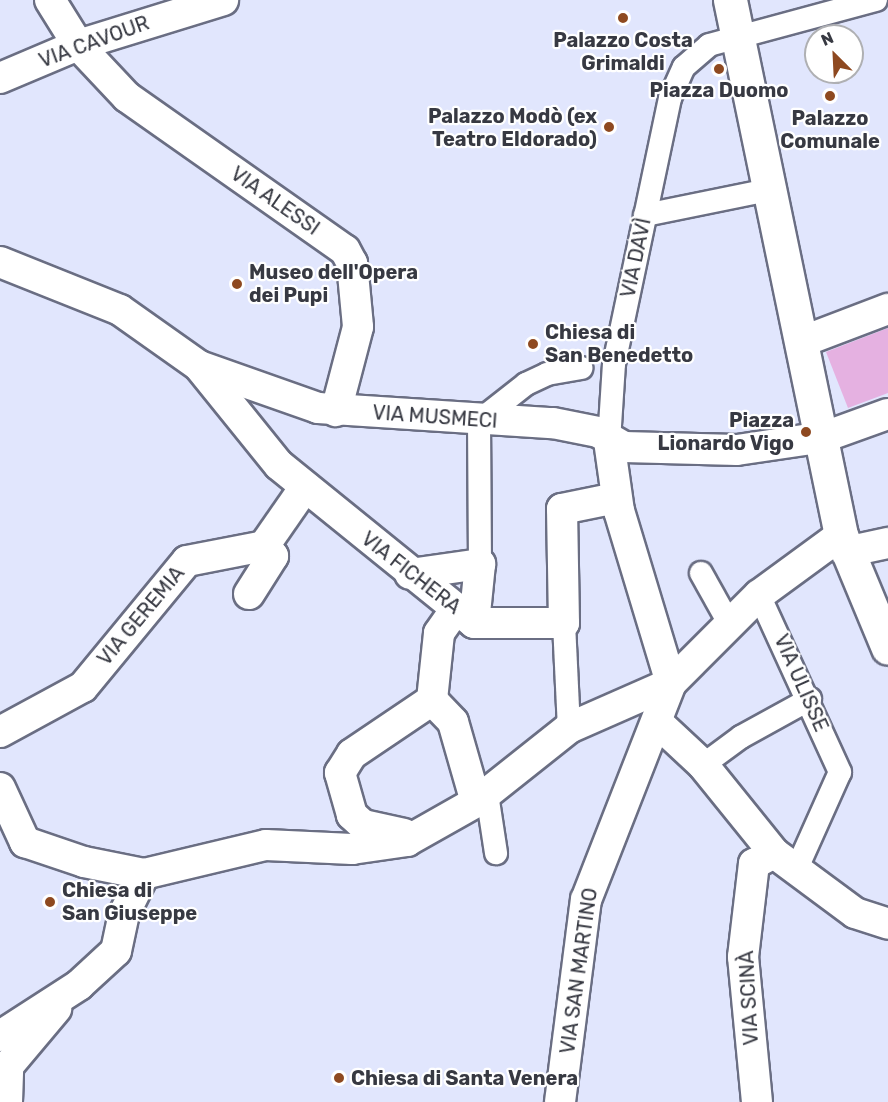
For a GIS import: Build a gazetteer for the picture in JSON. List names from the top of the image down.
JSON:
{
  "streets": {
    "street": [
      "VIA CAVOUR",
      "VIA ALESSI",
      "VIA DAVÌ",
      "VIA MUSMECI",
      "VIA FICHERA",
      "VIA GEREMIA",
      "VIA ULISSE",
      "VIA SAN MARTINO",
      "VIA SCINÀ"
    ]
  },
  "crossings": [
    ["VIA CAVOUR", "VIA ALESSI"],
    ["VIA ALESSI", "VIA MUSMECI"],
    ["VIA DAVÌ", "VIA MUSMECI"],
    ["VIA MUSMECI", "VIA FICHERA"],
    ["VIA ULISSE", "VIA SCINÀ"]
  ],
  "places": [
    "Palazzo Costa Grimaldi",
    "Piazza Duomo",
    "Palazzo Comunale",
    "Palazzo Modò (ex Teatro Eldorado)",
    "Museo dell'Opera dei Pupi",
    "Chiesa di San Benedetto",
    "Piazza Lionardo Vigo",
    "Chiesa di San Giuseppe",
    "Chiesa di Santa Venera"
  ],
  "north": "top left"
}
